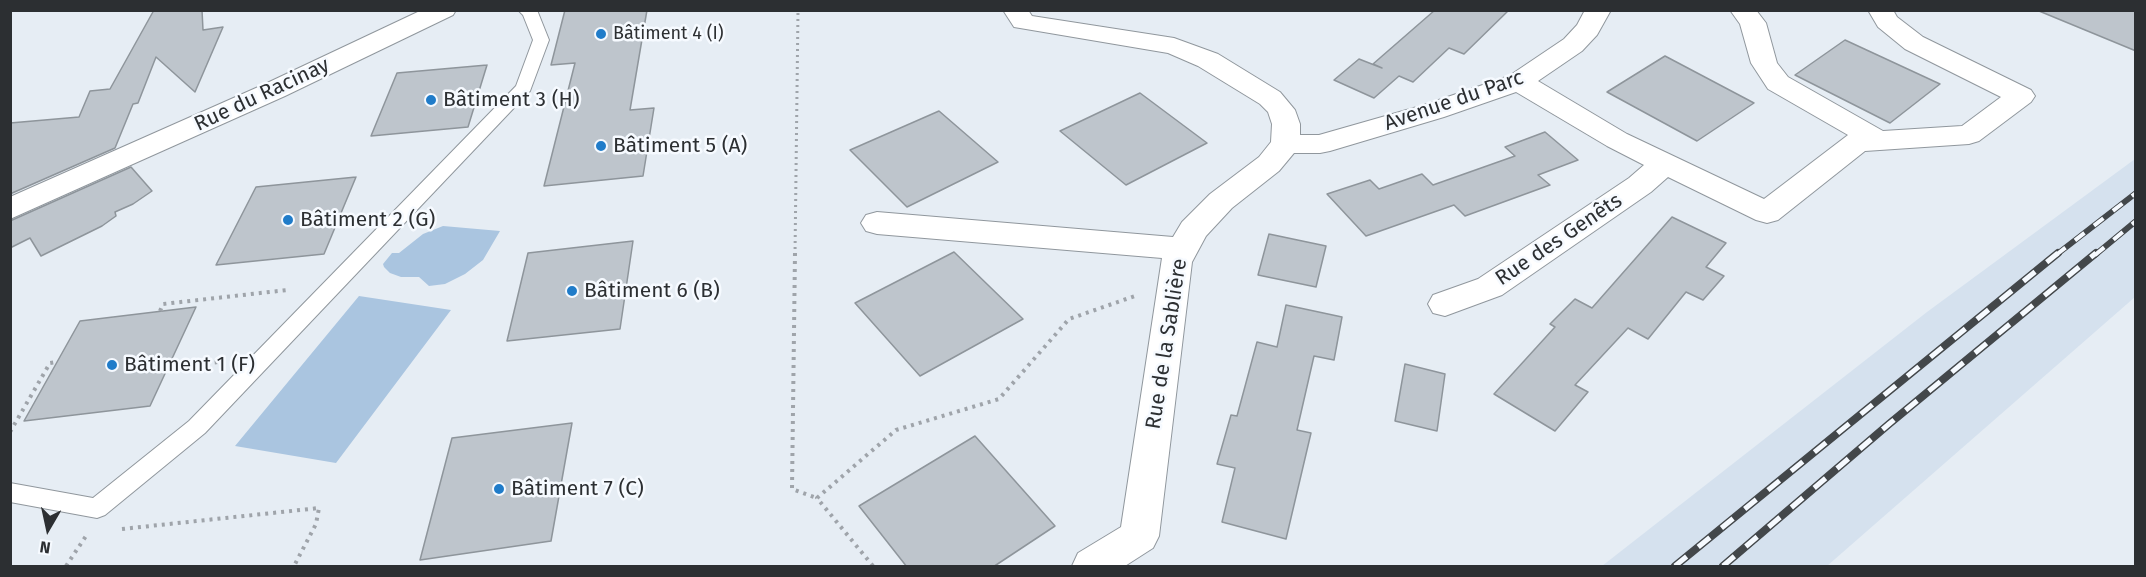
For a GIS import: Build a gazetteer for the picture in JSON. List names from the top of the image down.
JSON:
{
  "streets": {
    "street": [
      "Rue du Racinay",
      "Avenue du Parc",
      "Rue des Genêts",
      "Rue de la Sablière"
    ]
  },
  "crossings": [
    ["Avenue du Parc", "Rue de la Sablière"]
  ],
  "places": [
    "Bâtiment 4 (I)",
    "Bâtiment 3 (H)",
    "Bâtiment 5 (A)",
    "Bâtiment 2 (G)",
    "Bâtiment 6 (B)",
    "Bâtiment 1 (F)",
    "Bâtiment 7 (C)"
  ],
  "north": "bottom"
}
